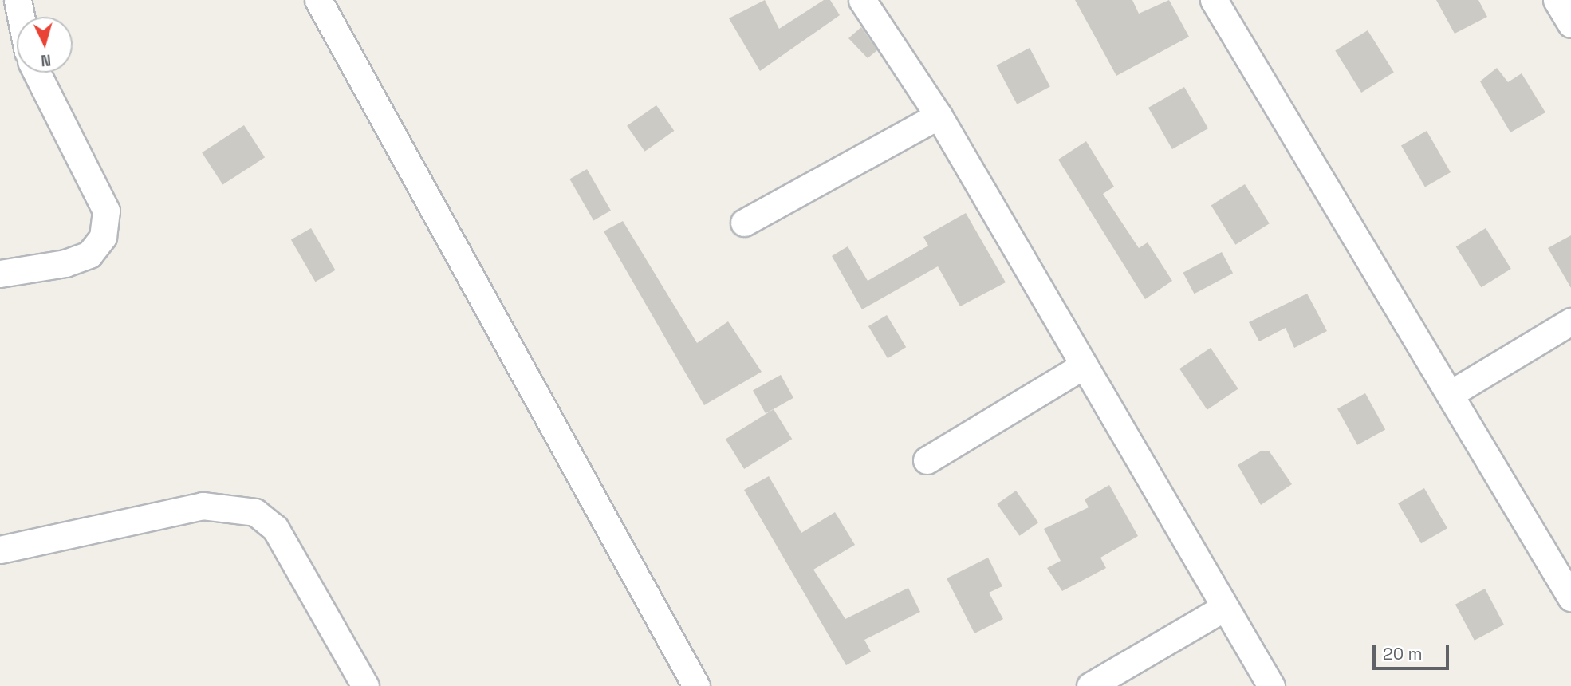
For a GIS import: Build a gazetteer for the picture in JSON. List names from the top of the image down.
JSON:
{
  "scale_bar": "20 m",
  "north": "bottom"
}
